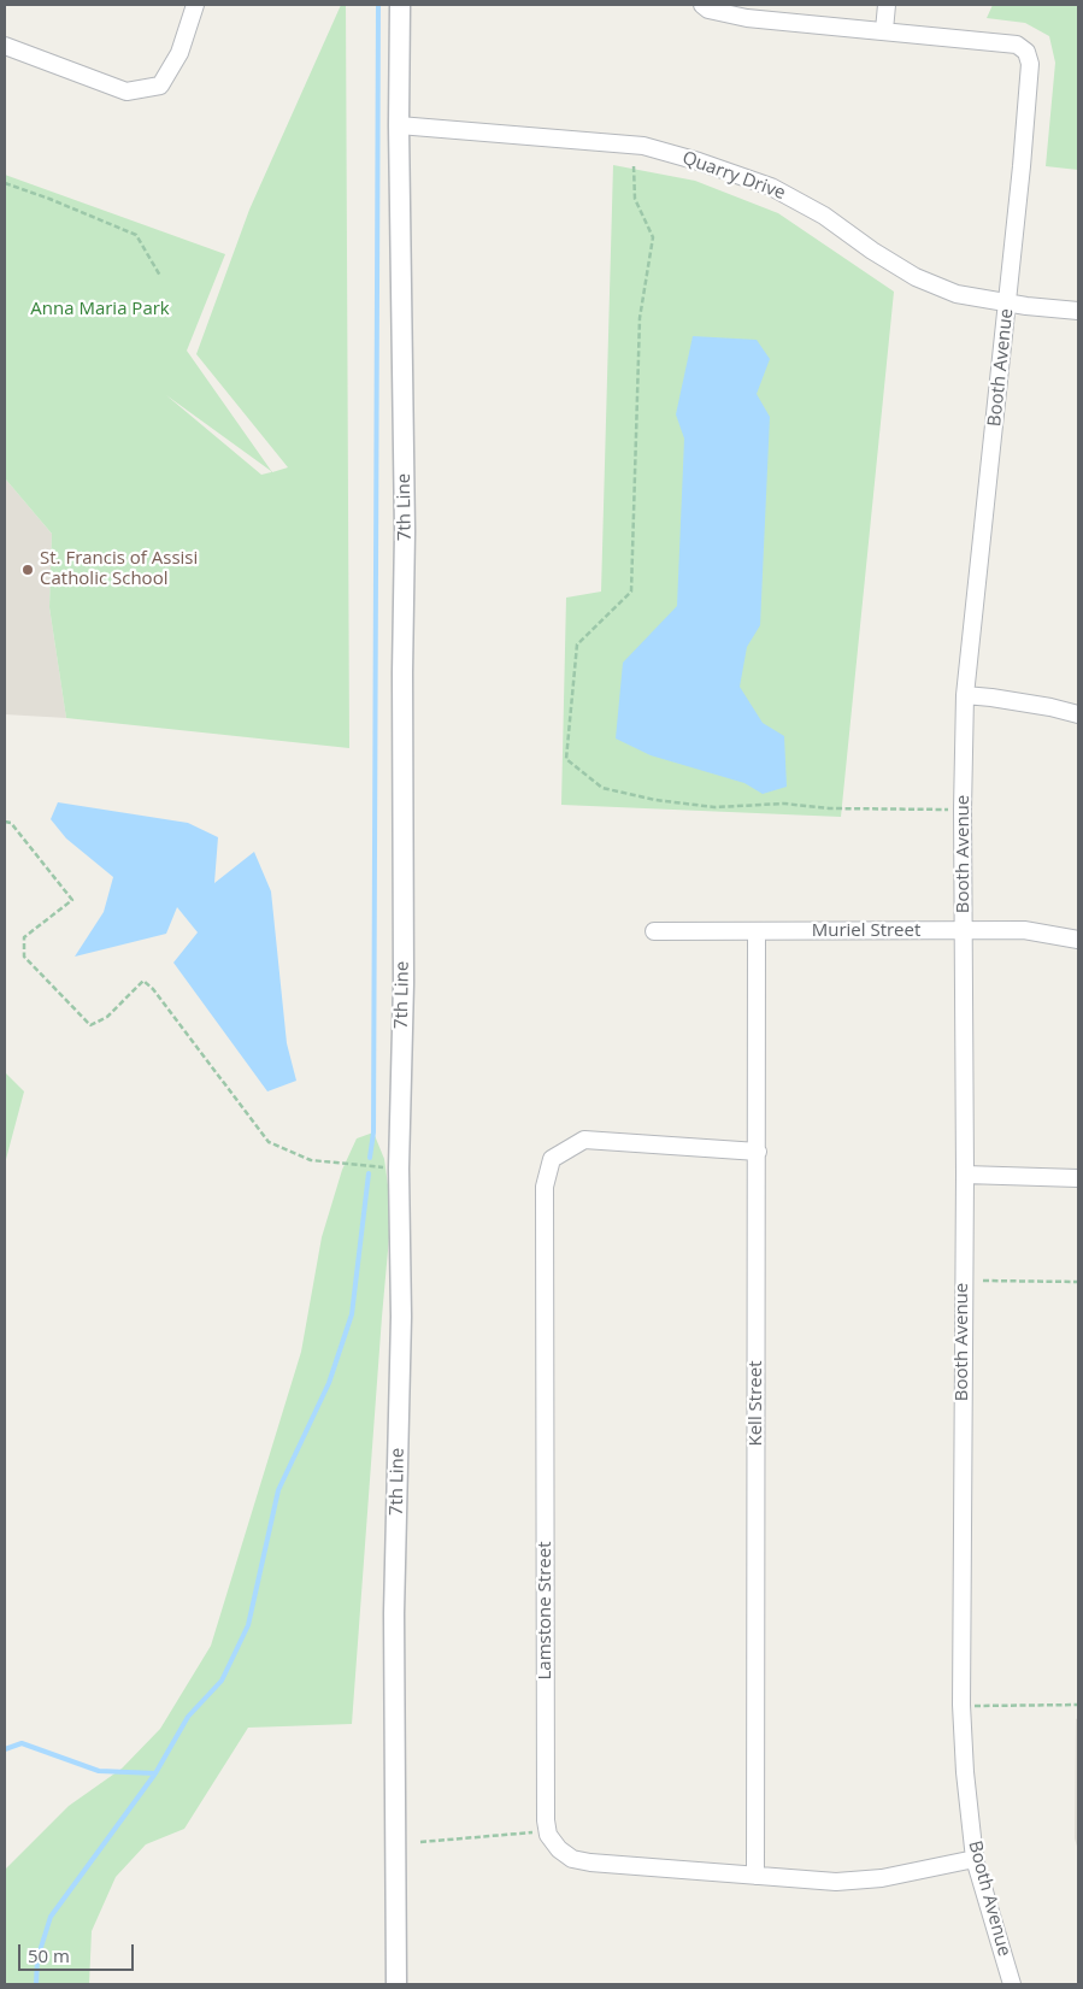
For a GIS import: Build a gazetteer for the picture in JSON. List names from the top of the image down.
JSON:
{
  "streets": {
    "street": [
      "Quarry Drive",
      "Booth Avenue",
      "7th Line",
      "Muriel Street",
      "Kell Street",
      "Lamstone Street"
    ]
  },
  "crossings": [
    ["Quarry Drive", "Booth Avenue"],
    ["Quarry Drive", "7th Line"],
    ["Booth Avenue", "Muriel Street"],
    ["Booth Avenue", "Lamstone Street"],
    ["Muriel Street", "Kell Street"],
    ["Kell Street", "Lamstone Street"]
  ],
  "parks": ["Anna Maria Park"],
  "places": ["St. Francis of Assisi Catholic School"],
  "scale_bar": "50 m"
}
